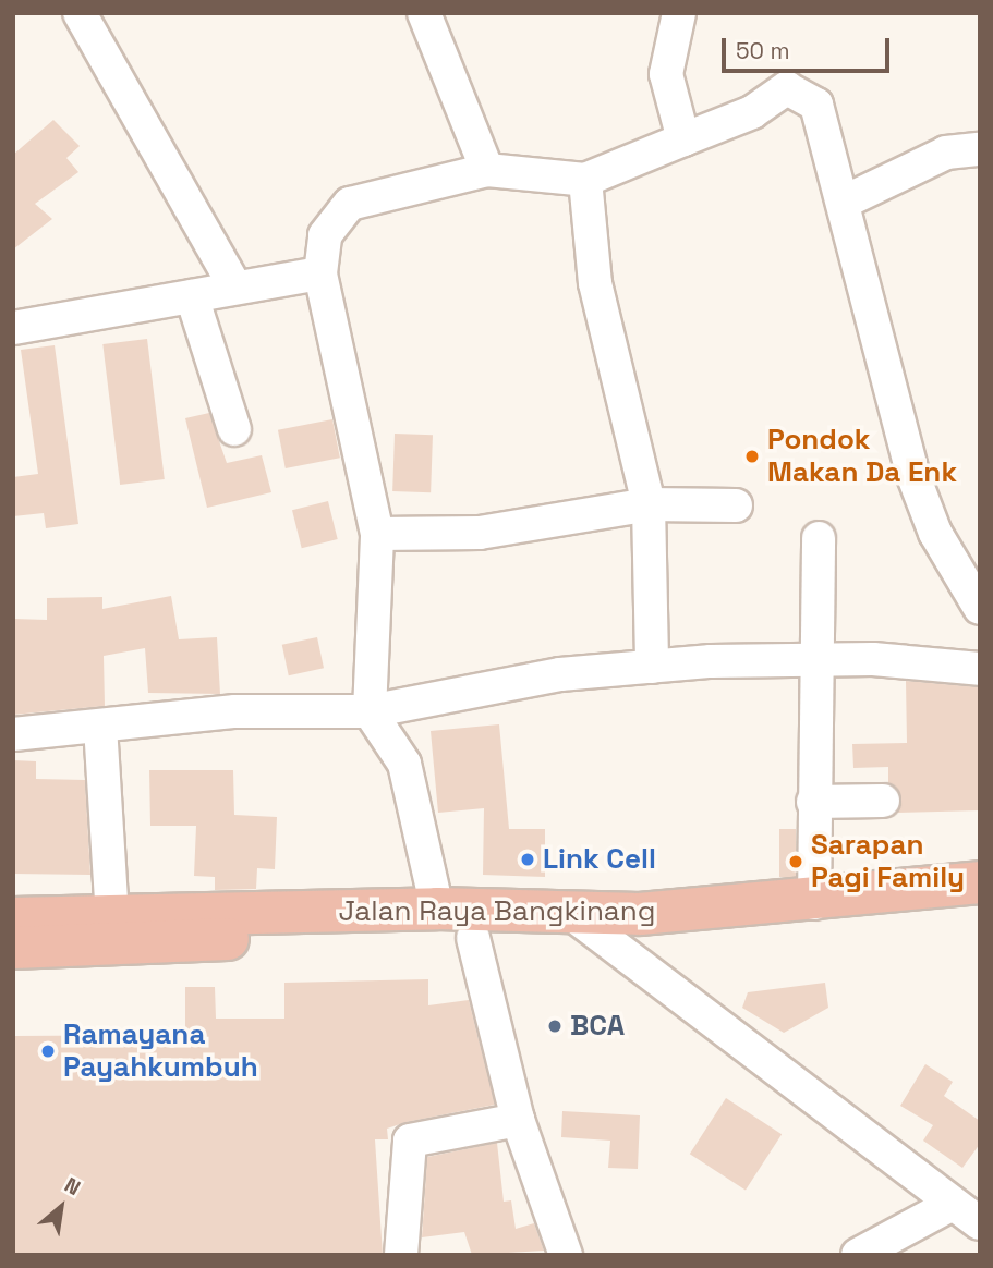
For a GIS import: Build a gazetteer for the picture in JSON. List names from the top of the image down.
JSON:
{
  "streets": {
    "highway": ["Jalan Raya Bangkinang"]
  },
  "places": [
    "Pondok Makan Da Enk",
    "Link Cell",
    "Sarapan Pagi Family",
    "BCA",
    "Ramayana Payahkumbuh"
  ],
  "scale_bar": "50 m",
  "north": "top right"
}
